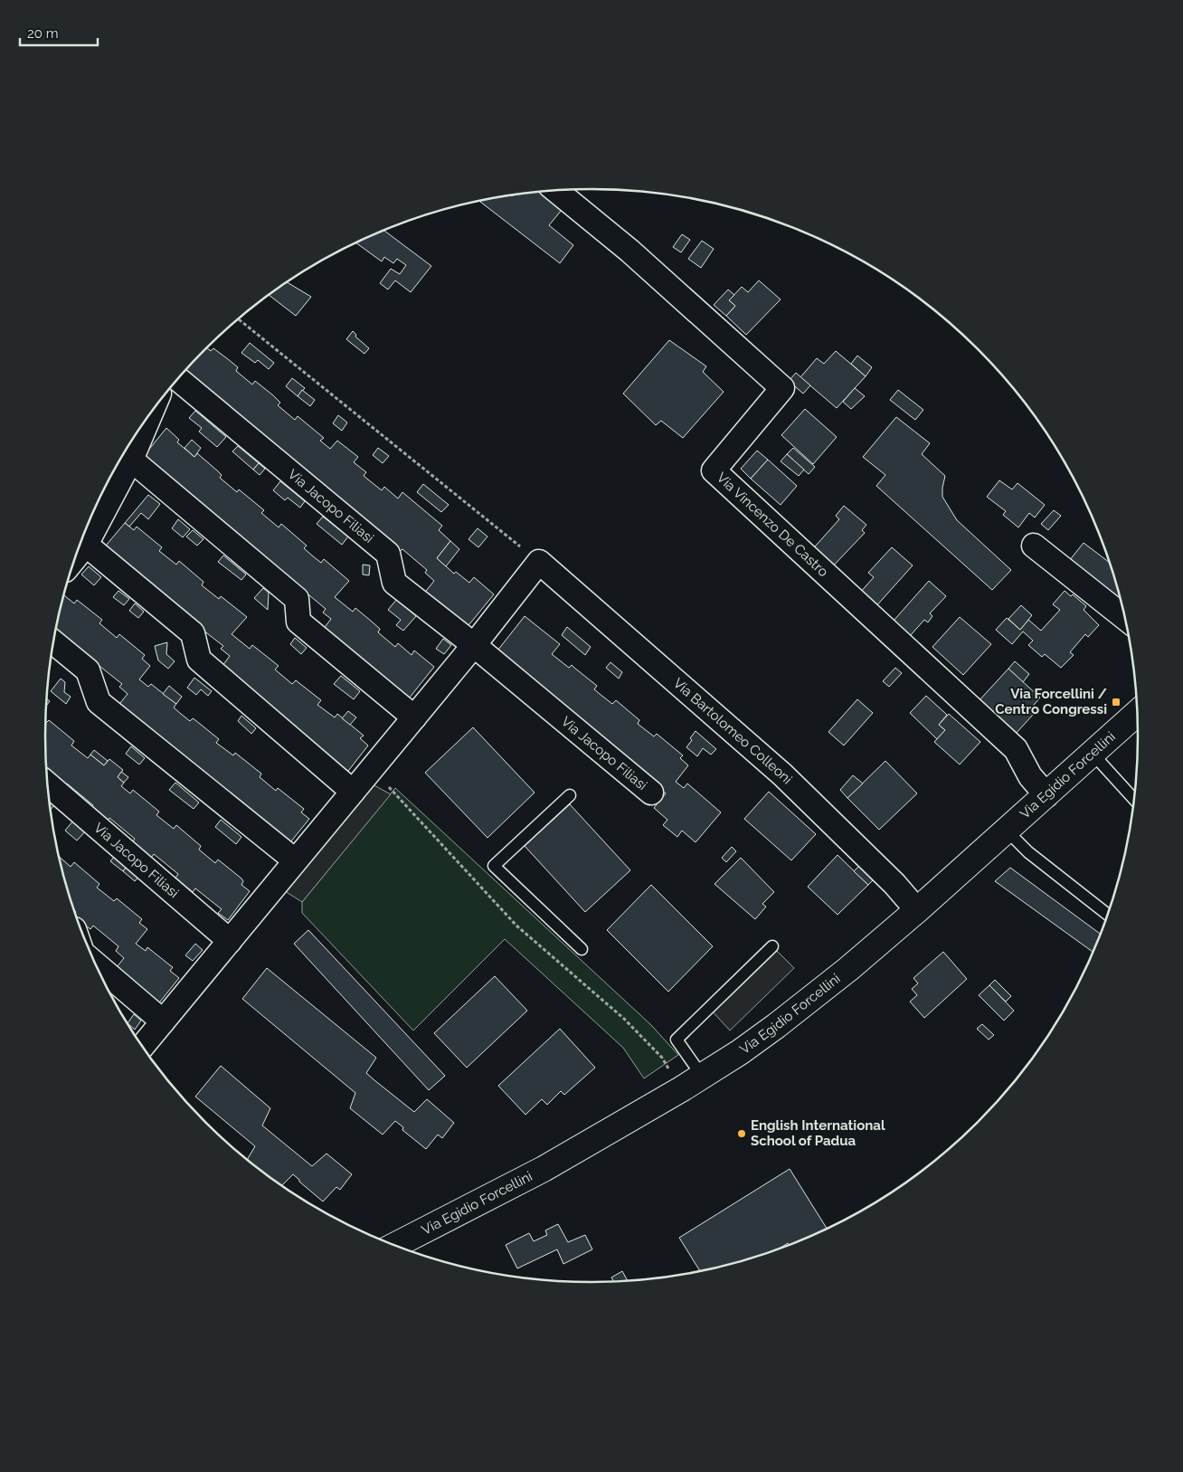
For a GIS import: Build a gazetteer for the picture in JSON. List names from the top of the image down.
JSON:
{
  "streets": {
    "street": [
      "Via Jacopo Filiasi",
      "Via Vincenzo De Castro",
      "Via Bartolomeo Colleoni",
      "Via Egidio Forcellini"
    ]
  },
  "crossings": [
    ["Via Vincenzo De Castro", "Via Egidio Forcellini"],
    ["Via Bartolomeo Colleoni", "Via Egidio Forcellini"]
  ],
  "places": {
    "transit": ["Via Forcellini / Centro Congressi"],
    "other": ["English International School of Padua"]
  },
  "scale_bar": "20 m"
}
